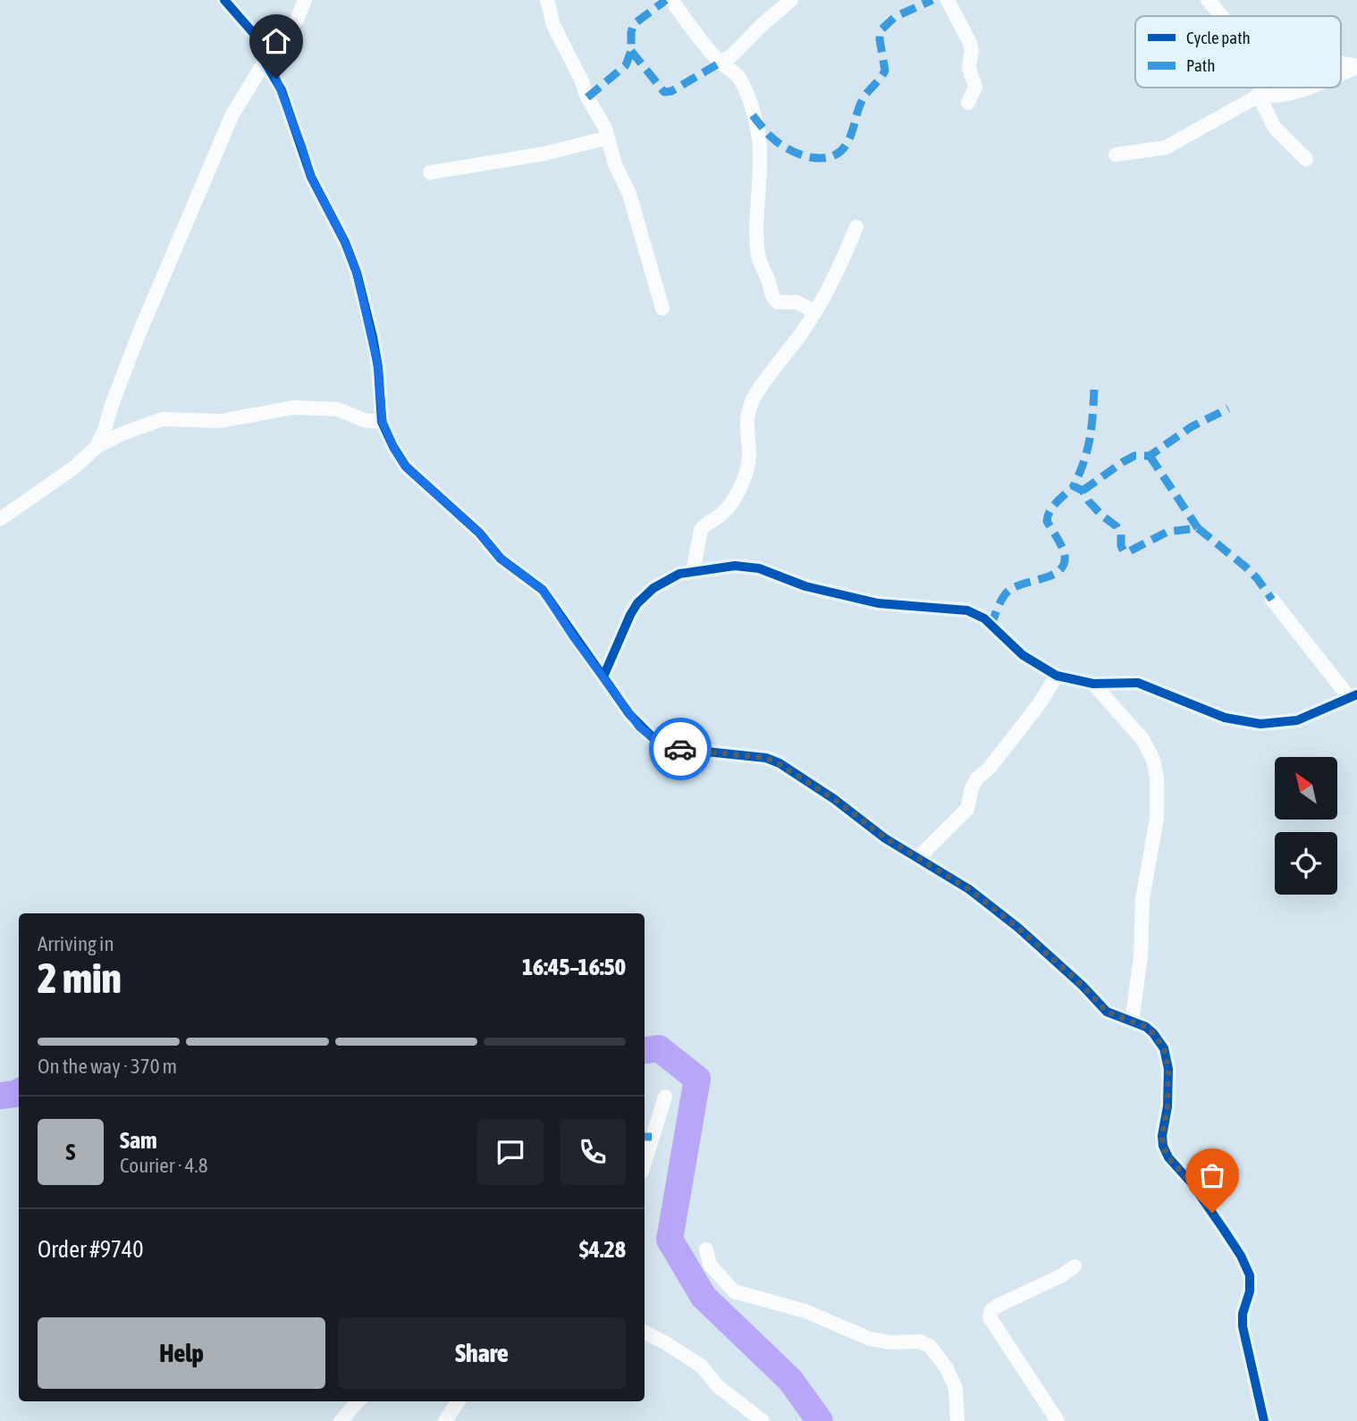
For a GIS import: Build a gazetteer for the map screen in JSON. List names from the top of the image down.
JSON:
{
  "legend": ["Cycle path", "Path"],
  "north": "top left",
  "page": {
    "heading": ["2 min", "Arriving in", "16:45–16:50"],
    "panel": [
      "Sam",
      "Courier · 4.8",
      "Order #9740",
      "$4.28"
    ],
    "bar": "On the way · 370 m",
    "round": "S",
    "buttons": ["Help", "Share"]
  }
}
